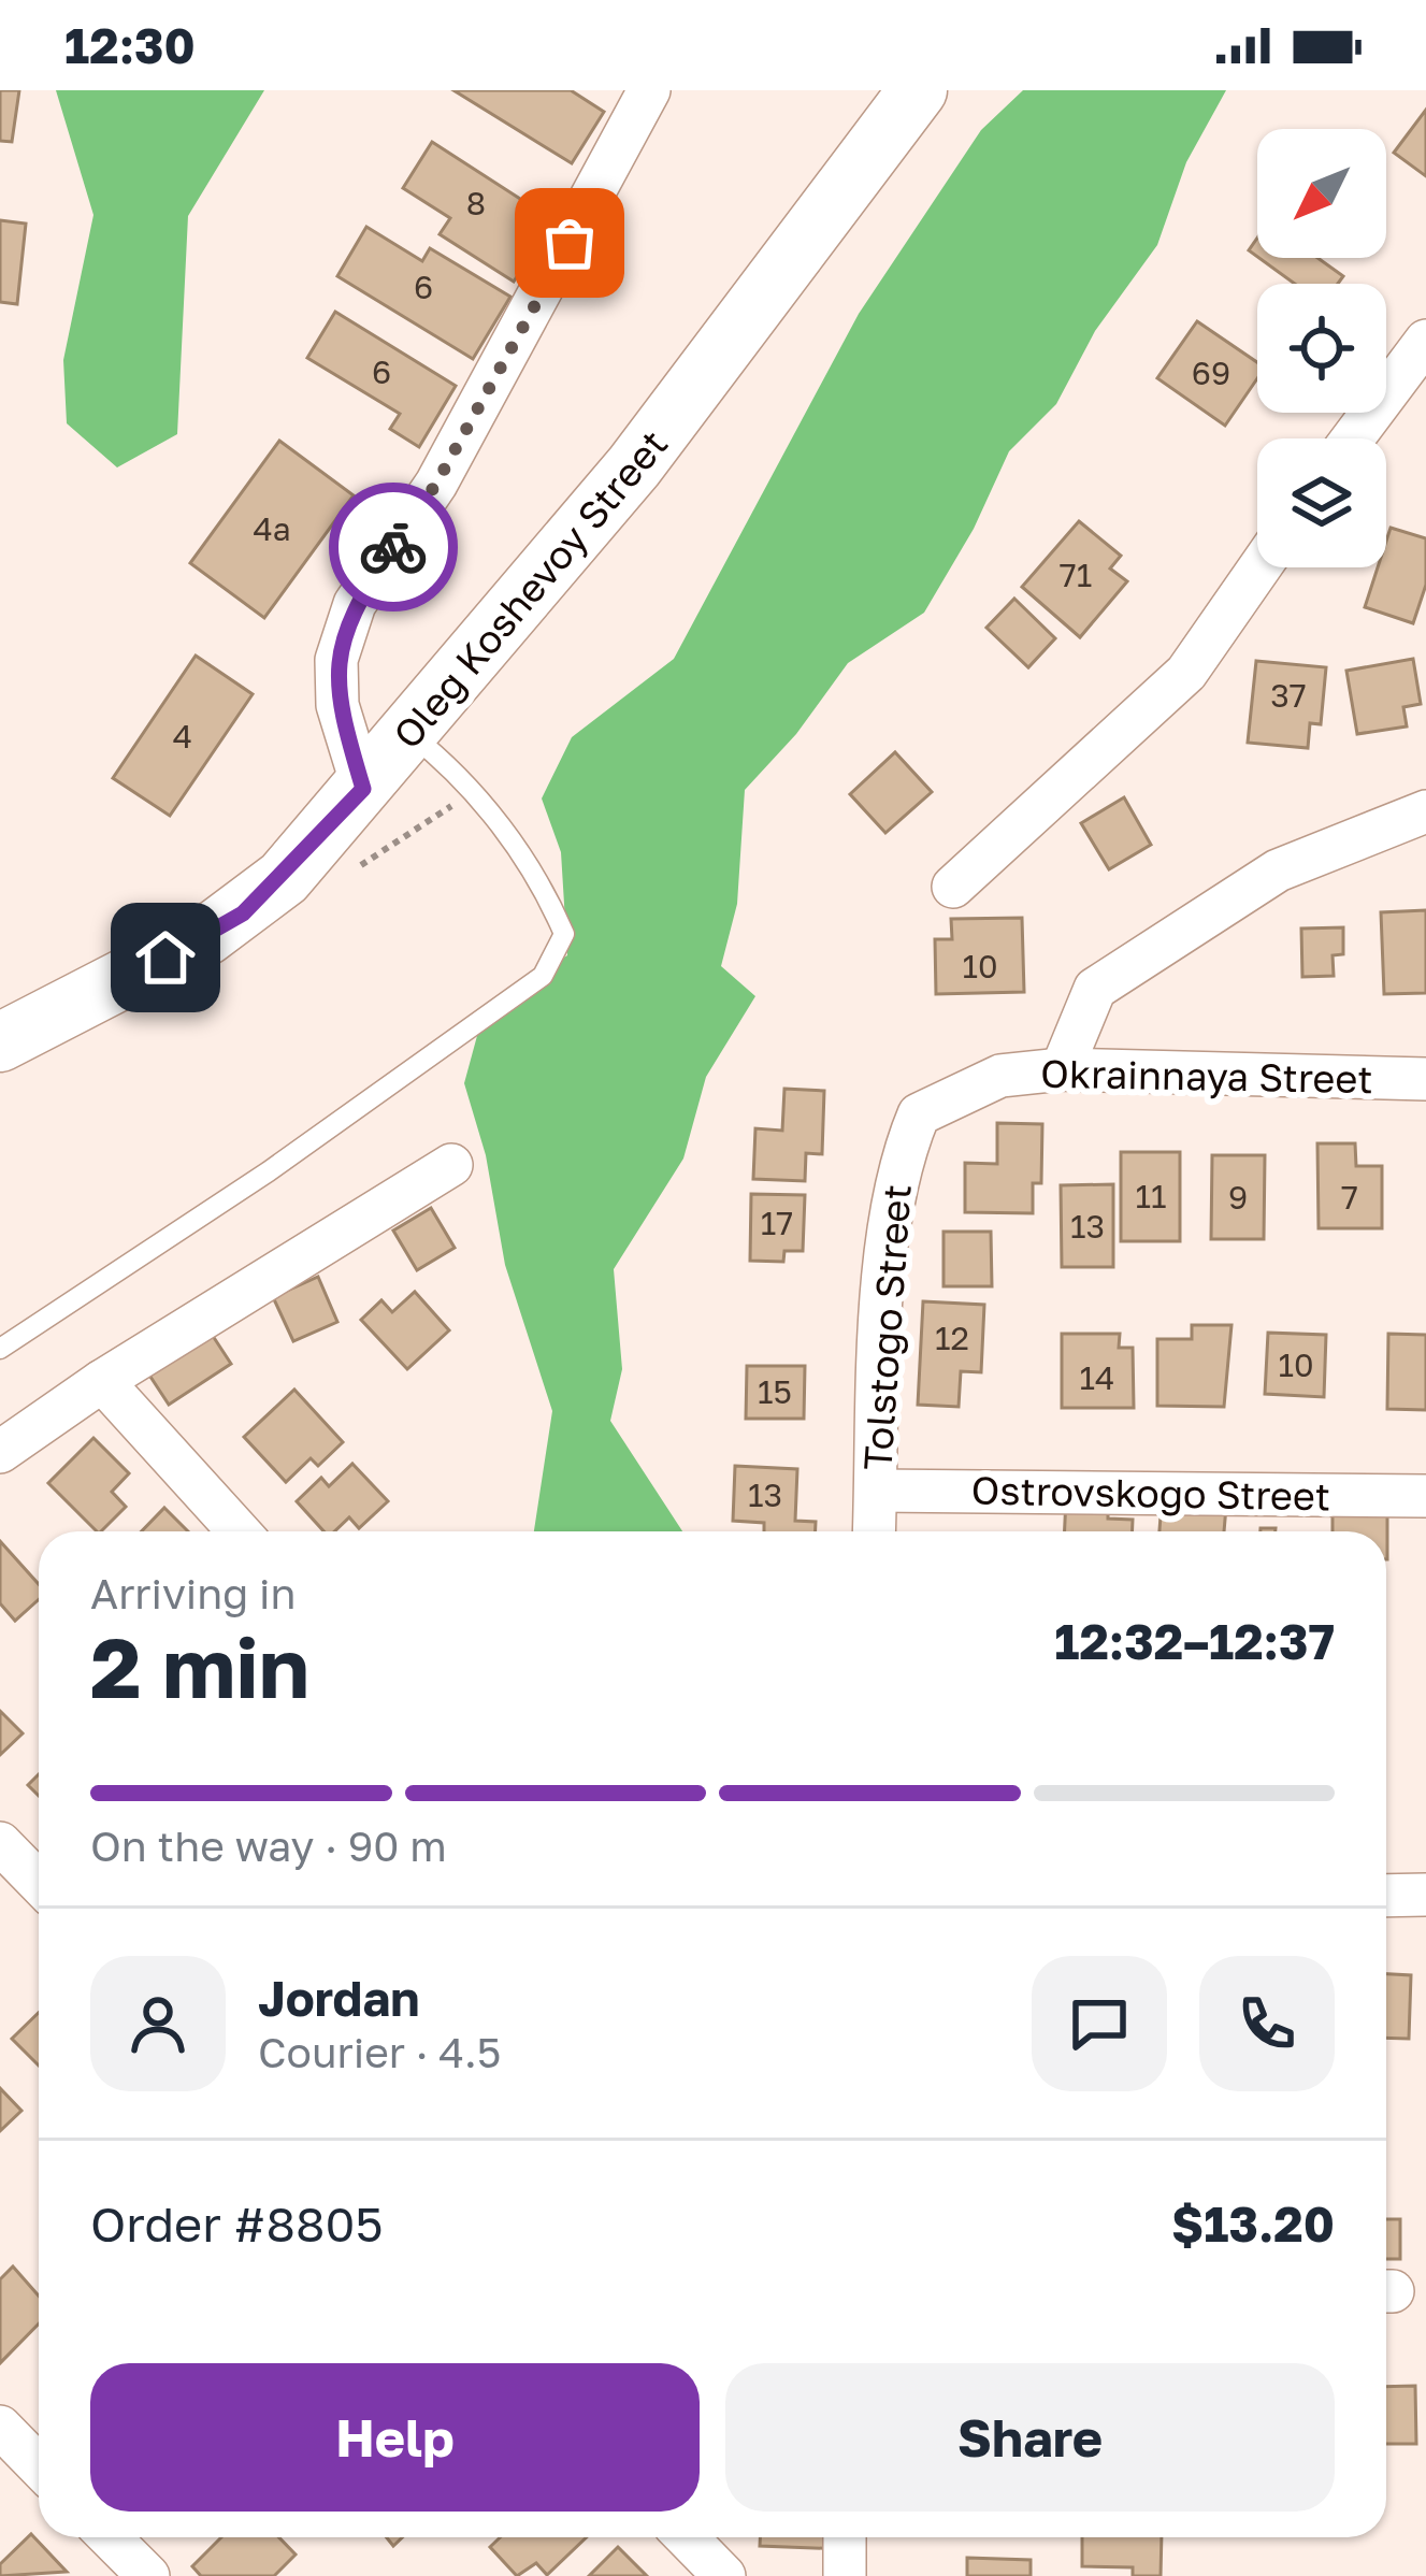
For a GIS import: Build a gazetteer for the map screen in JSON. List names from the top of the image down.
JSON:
{
  "streets": {
    "street": [
      "Oleg Koshevoy Street",
      "Okrainnaya Street",
      "Tolstogo Street",
      "Ostrovskogo Street"
    ]
  },
  "crossings": [
    ["Okrainnaya Street", "Tolstogo Street"],
    ["Tolstogo Street", "Ostrovskogo Street"]
  ],
  "house_numbers": [
    "8",
    "6",
    "6",
    "69",
    "4а",
    "71",
    "37",
    "4",
    "10",
    "11",
    "9",
    "7",
    "17",
    "13",
    "12",
    "10",
    "14",
    "15",
    "13"
  ],
  "north": "bottom left",
  "page": {
    "status": "12:30",
    "heading": ["2 min", "Arriving in", "12:32–12:37"],
    "panel": [
      "Jordan",
      "Courier · 4.5",
      "Order #8805",
      "$13.20"
    ],
    "bar": "On the way · 90 m",
    "buttons": ["Help", "Share"]
  }
}
